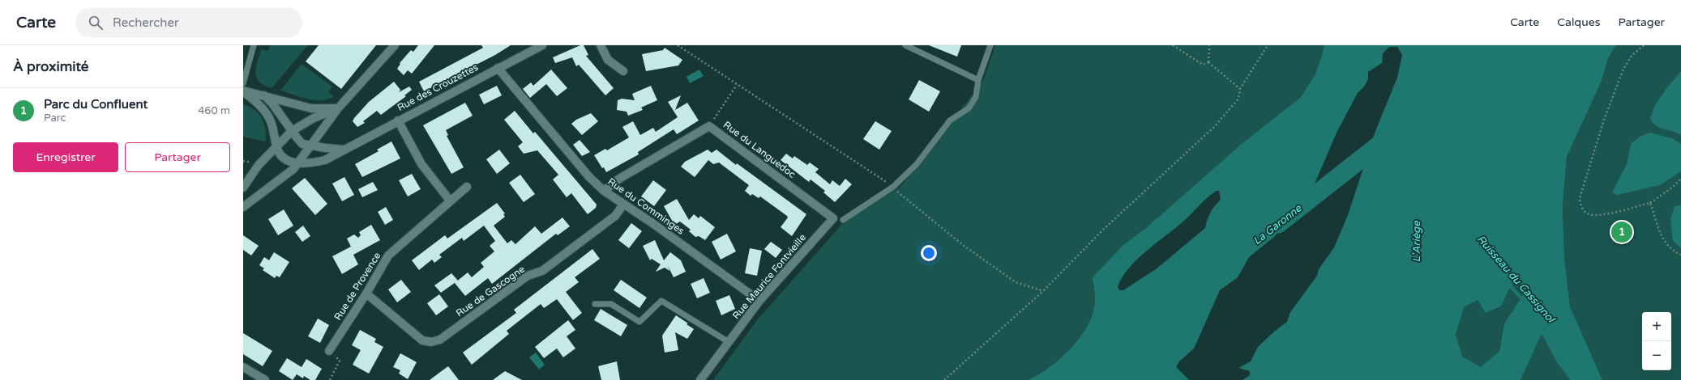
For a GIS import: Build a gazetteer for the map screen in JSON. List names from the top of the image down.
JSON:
{
  "streets": {
    "street": [
      "Rue des Crouzettes",
      "Rue du Languedoc",
      "Rue du Comminges",
      "Rue Maurice Fontvieille",
      "Rue de Provence",
      "Rue de Gascogne"
    ]
  },
  "crossings": [
    ["Rue des Crouzettes", "Rue du Comminges"],
    ["Rue du Languedoc", "Rue du Comminges"],
    ["Rue du Languedoc", "Rue Maurice Fontvieille"],
    ["Rue du Comminges", "Rue Maurice Fontvieille"],
    ["Rue du Comminges", "Rue de Gascogne"],
    ["Rue de Provence", "Rue de Gascogne"]
  ],
  "water": ["La Garonne", "L'Ariège", "Ruisseau du Cassignol"],
  "page": {
    "header": "Carte",
    "search": "Rechercher",
    "nav": ["Carte", "Calques", "Partager"],
    "heading": "À proximité",
    "list": [
      {
        "mark": "1",
        "name": "Parc du Confluent",
        "note": "Parc",
        "value": "460 m"
      }
    ],
    "buttons": ["Enregistrer", "Partager"],
    "pins": "1",
    "map_buttons": ["+", "−"]
  }
}
